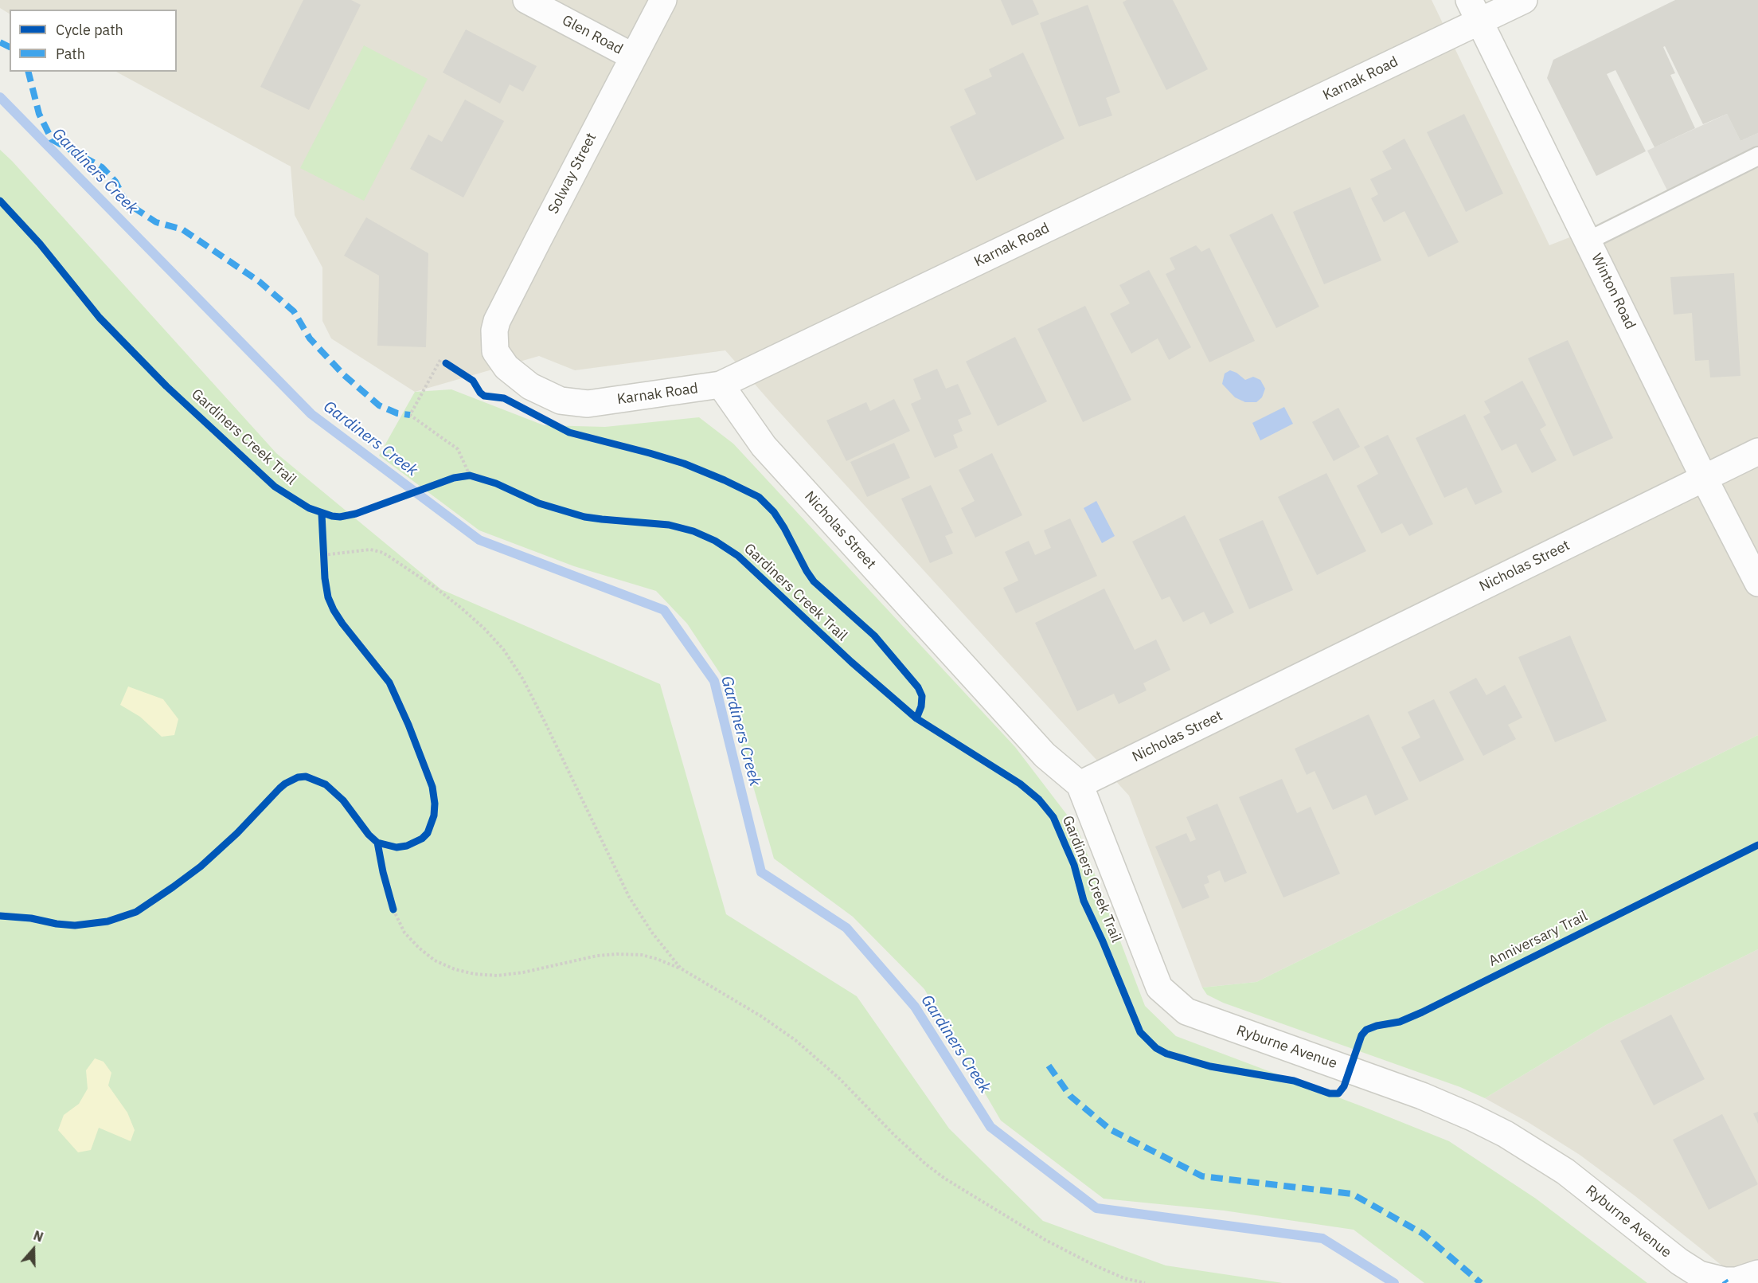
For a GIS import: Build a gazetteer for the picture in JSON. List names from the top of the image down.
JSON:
{
  "streets": {
    "street": [
      "Glen Road",
      "Karnak Road",
      "Solway Street",
      "Winton Road",
      "Nicholas Street",
      "Ryburne Avenue"
    ],
    "cycle path": ["Gardiners Creek Trail"]
  },
  "crossings": [
    ["Glen Road", "Solway Street"],
    ["Karnak Road", "Solway Street"],
    ["Karnak Road", "Winton Road"],
    ["Karnak Road", "Nicholas Street"],
    ["Winton Road", "Nicholas Street"],
    ["Nicholas Street", "Ryburne Avenue"]
  ],
  "water": ["Gardiners Creek"],
  "legend": ["Cycle path", "Path"],
  "north": "top"
}
